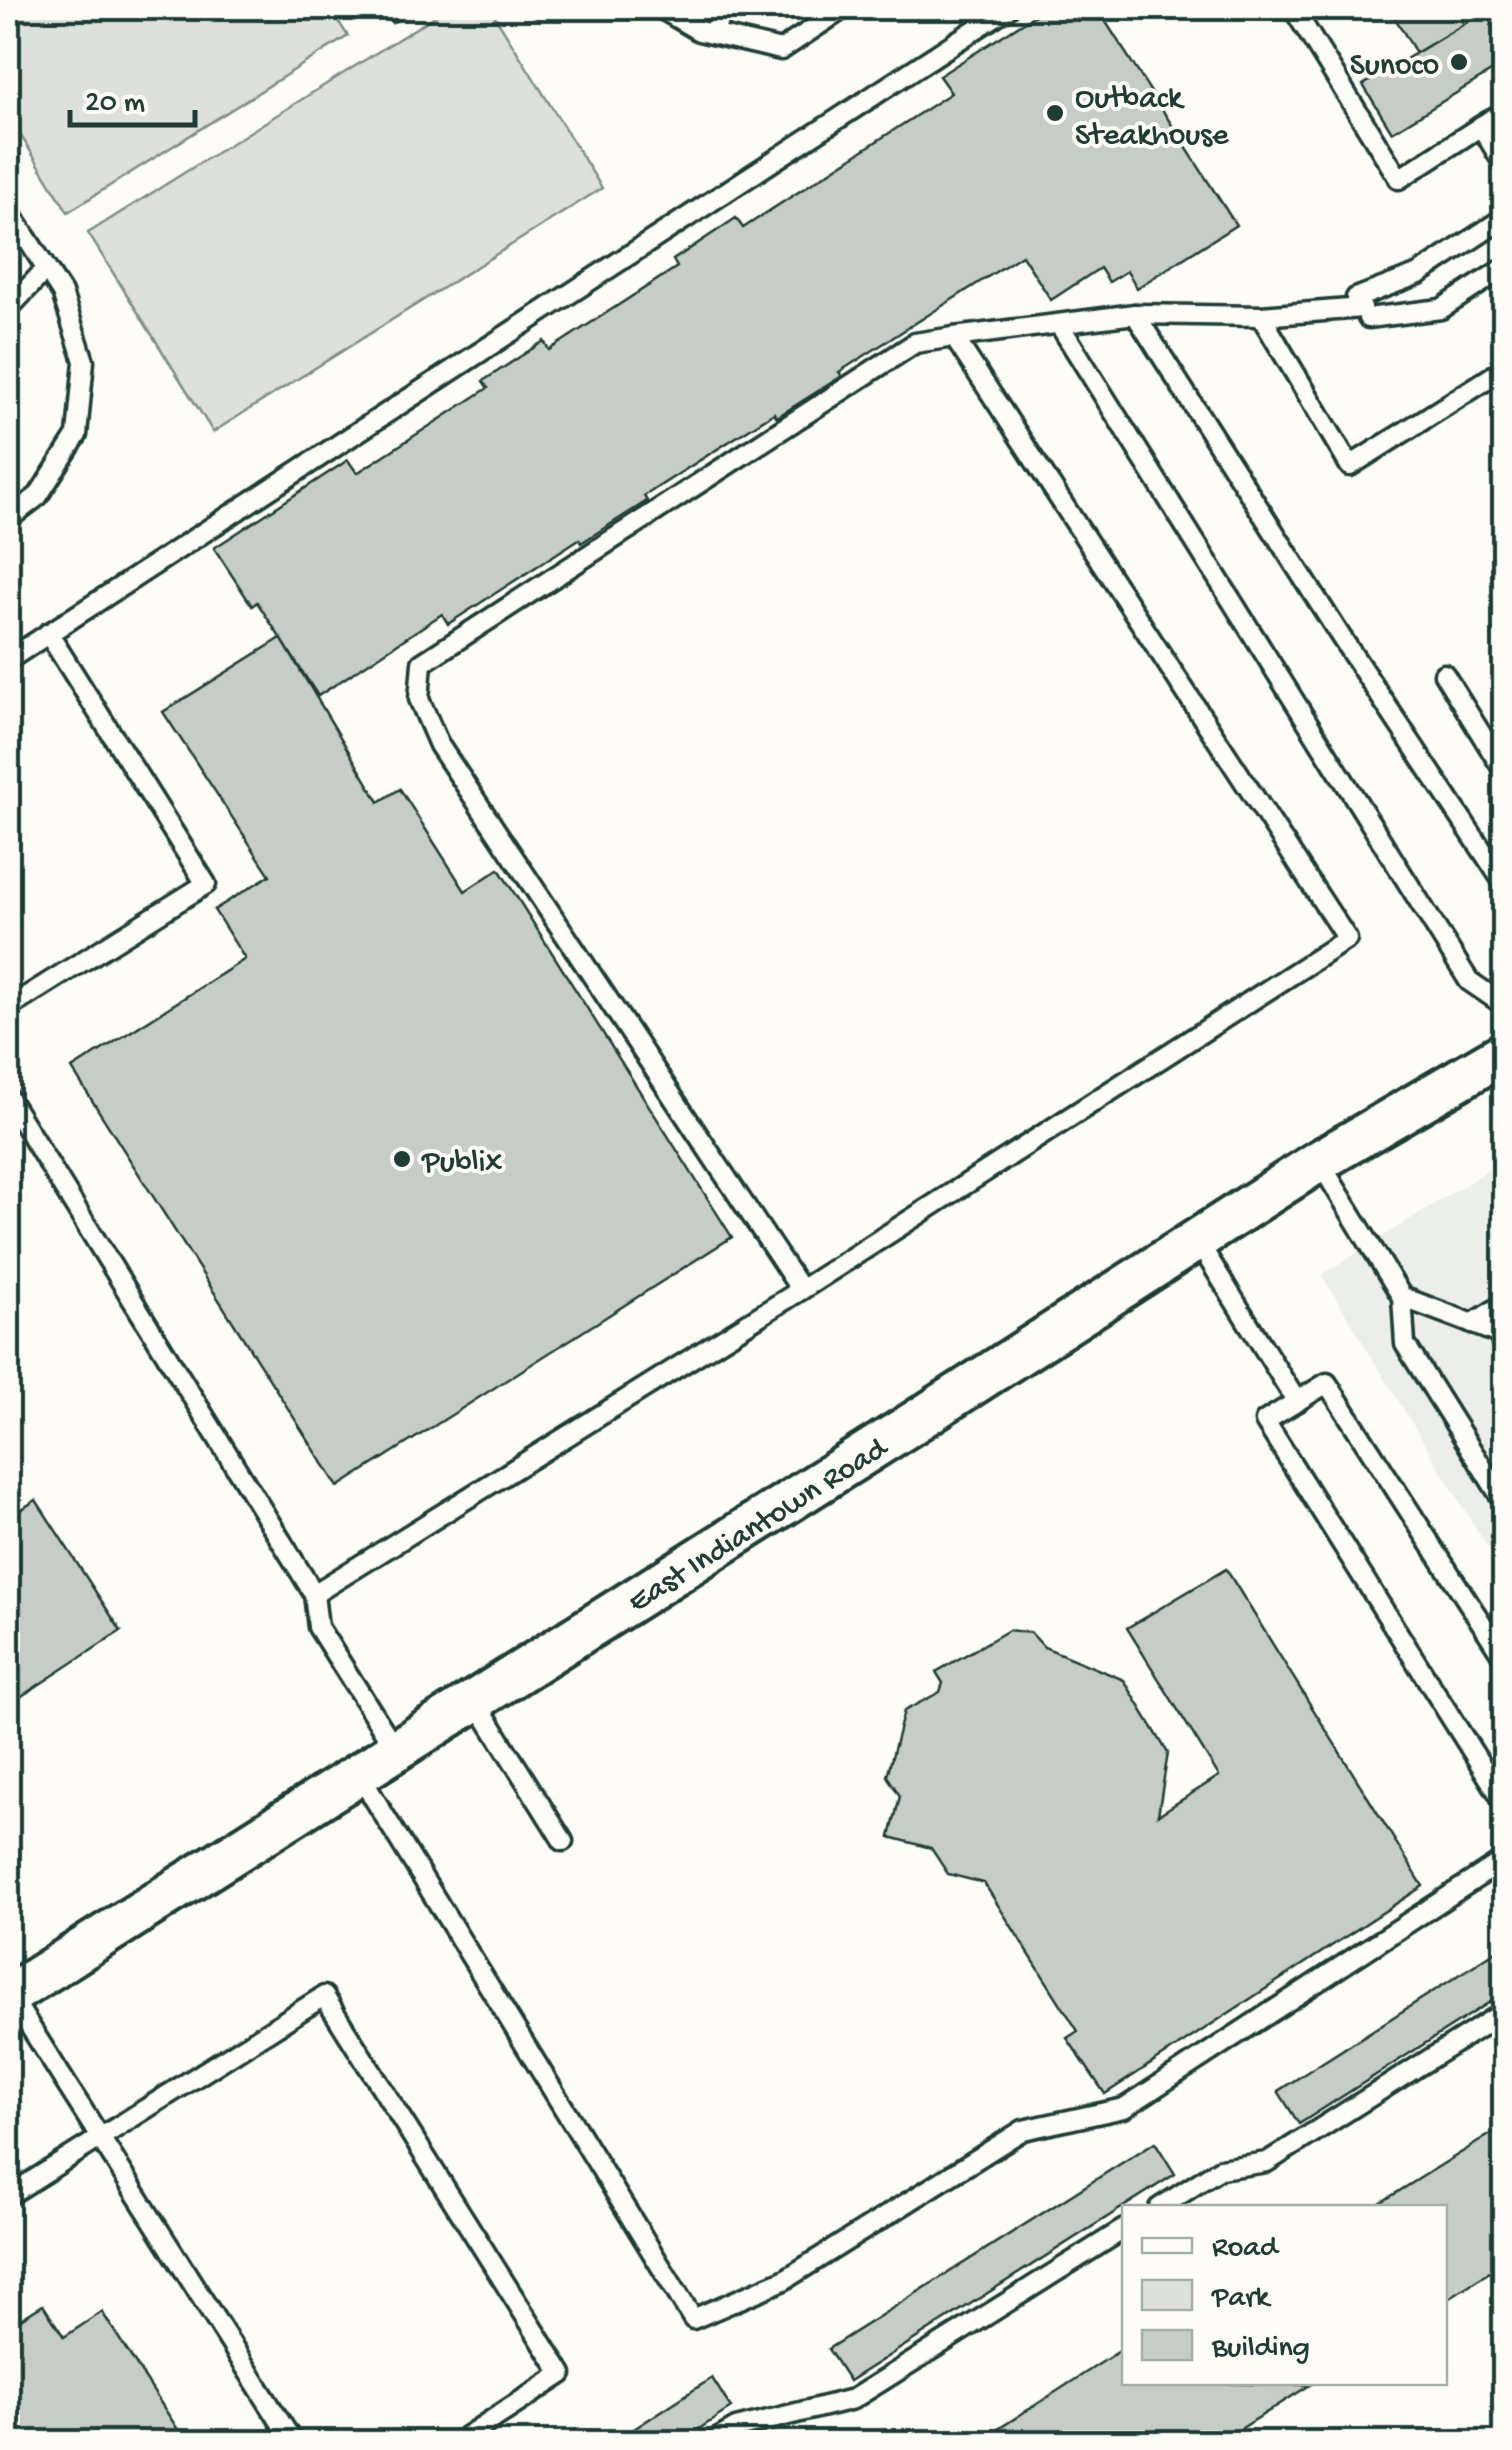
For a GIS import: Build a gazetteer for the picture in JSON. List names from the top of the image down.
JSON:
{
  "streets": {
    "street": ["East Indiantown Road"]
  },
  "places": ["Sunoco", "Outback Steakhouse", "Publix"],
  "legend": ["Road", "Park", "Building"],
  "scale_bar": "20 m"
}
